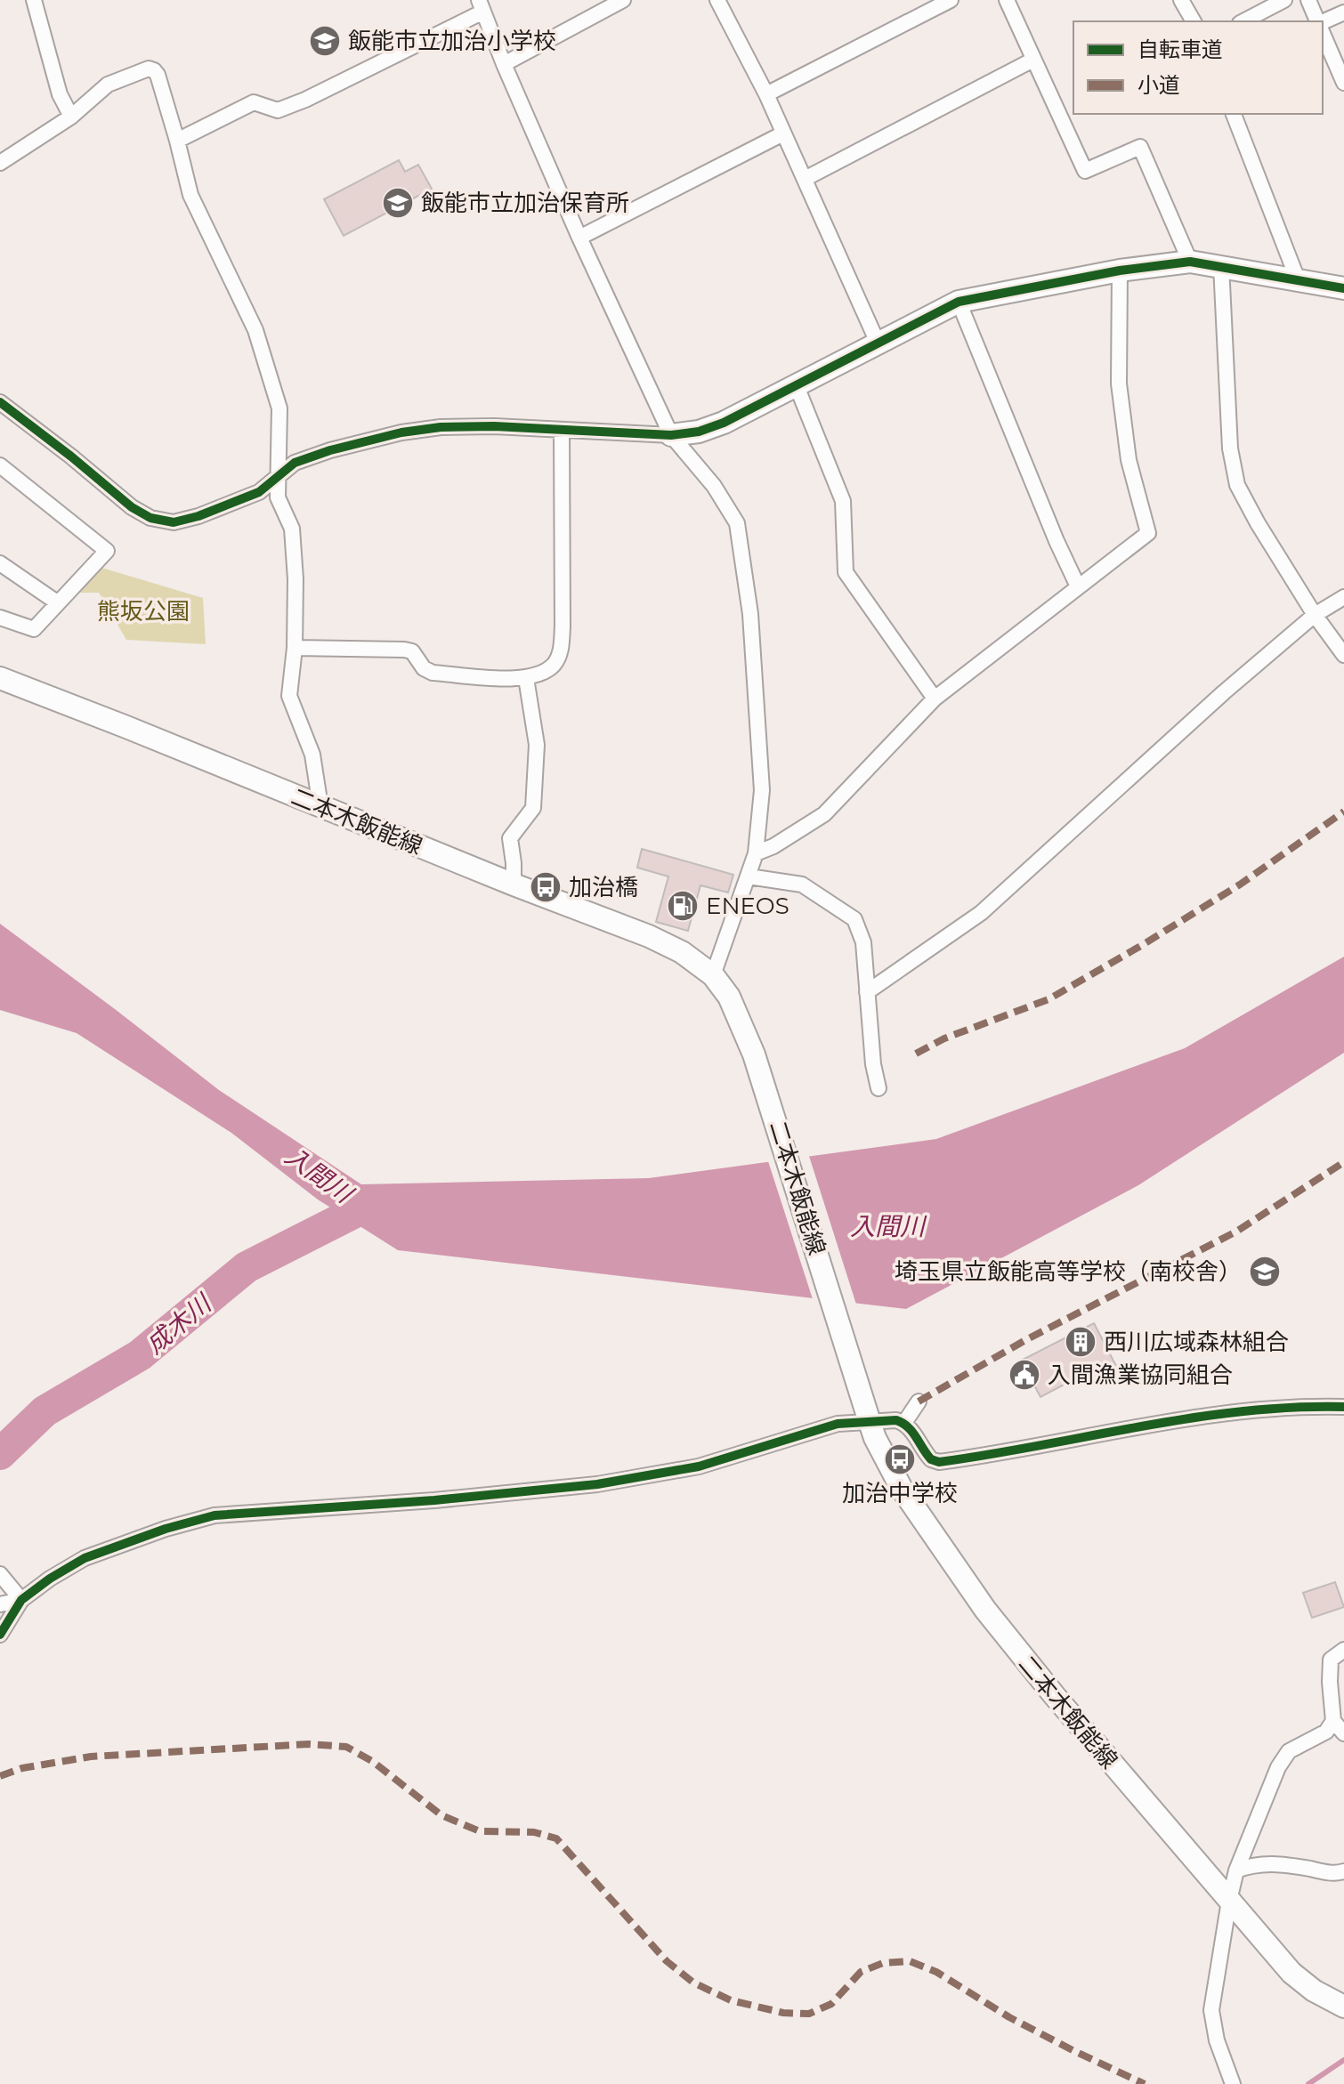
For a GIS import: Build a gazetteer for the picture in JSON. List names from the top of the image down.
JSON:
{
  "streets": {
    "main road": ["二本木飯能線"]
  },
  "water": ["入間川", "成木川"],
  "parks": ["熊坂公園"],
  "places": {
    "school or university": ["飯能市立加治小学校", "飯能市立加治保育所", "埼玉県立飯能高等学校（南校舎）"],
    "bus stop": ["加治橋", "加治中学校"],
    "fuel station": ["ENEOS"],
    "building": ["西川広域森林組合"],
    "public building": ["入間漁業協同組合"]
  },
  "legend": ["自転車道", "小道"]
}
